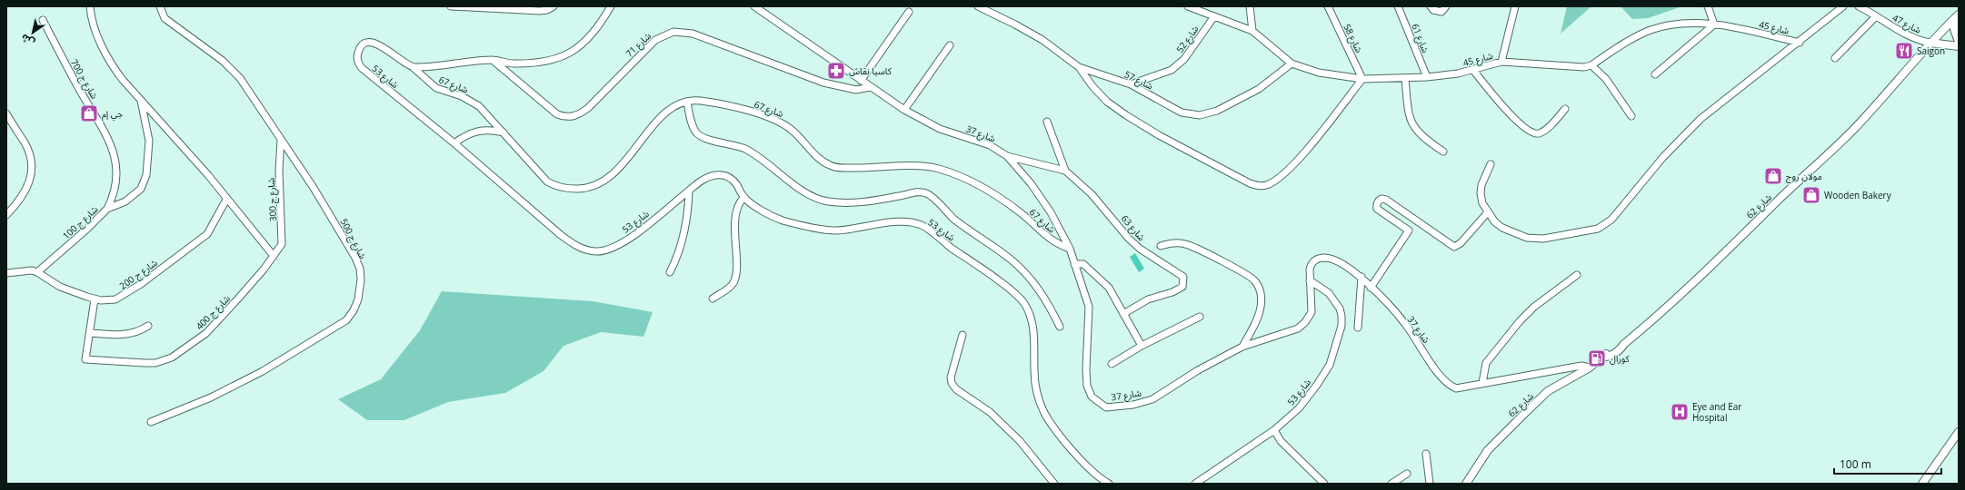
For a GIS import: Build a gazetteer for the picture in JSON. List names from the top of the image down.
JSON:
{
  "streets": {
    "street": [
      "شارع 47",
      "شارع 45",
      "شارع 58",
      "شارع 61",
      "شارع 52",
      "شارع 71",
      "شارع 53",
      "شارع ج 700",
      "شارع 57",
      "شارع 67",
      "شارع 37",
      "شارع ج 300",
      "شارع 62",
      "شارع ج 100",
      "شارع 63",
      "شارع ج 500",
      "شارع ج 200",
      "شارع ج 400"
    ]
  },
  "crossings": [
    ["شارع 47", "شارع 62"],
    ["شارع 45", "شارع 58"],
    ["شارع 45", "شارع 61"],
    ["شارع 45", "شارع 52"],
    ["شارع 45", "شارع 57"],
    ["شارع 52", "شارع 57"],
    ["شارع 71", "شارع 37"],
    ["شارع 53", "شارع 67"],
    ["شارع 53", "شارع 37"],
    ["شارع ج 700", "شارع ج 100"],
    ["شارع 67", "شارع 37"],
    ["شارع 37", "شارع 62"],
    ["شارع 37", "شارع 63"],
    ["شارع ج 300", "شارع ج 500"],
    ["شارع ج 300", "شارع ج 400"],
    ["شارع ج 100", "شارع ج 200"]
  ],
  "places": {
    "restaurant": ["Saigon"],
    "pharmacy": ["كاسيا نقاش"],
    "shop": ["جي إم", "مولان روج", "Wooden Bakery"],
    "fuel station": ["كورال"],
    "hospital": ["Eye and Ear Hospital"]
  },
  "scale_bar": "100 m",
  "north": "bottom left"
}
